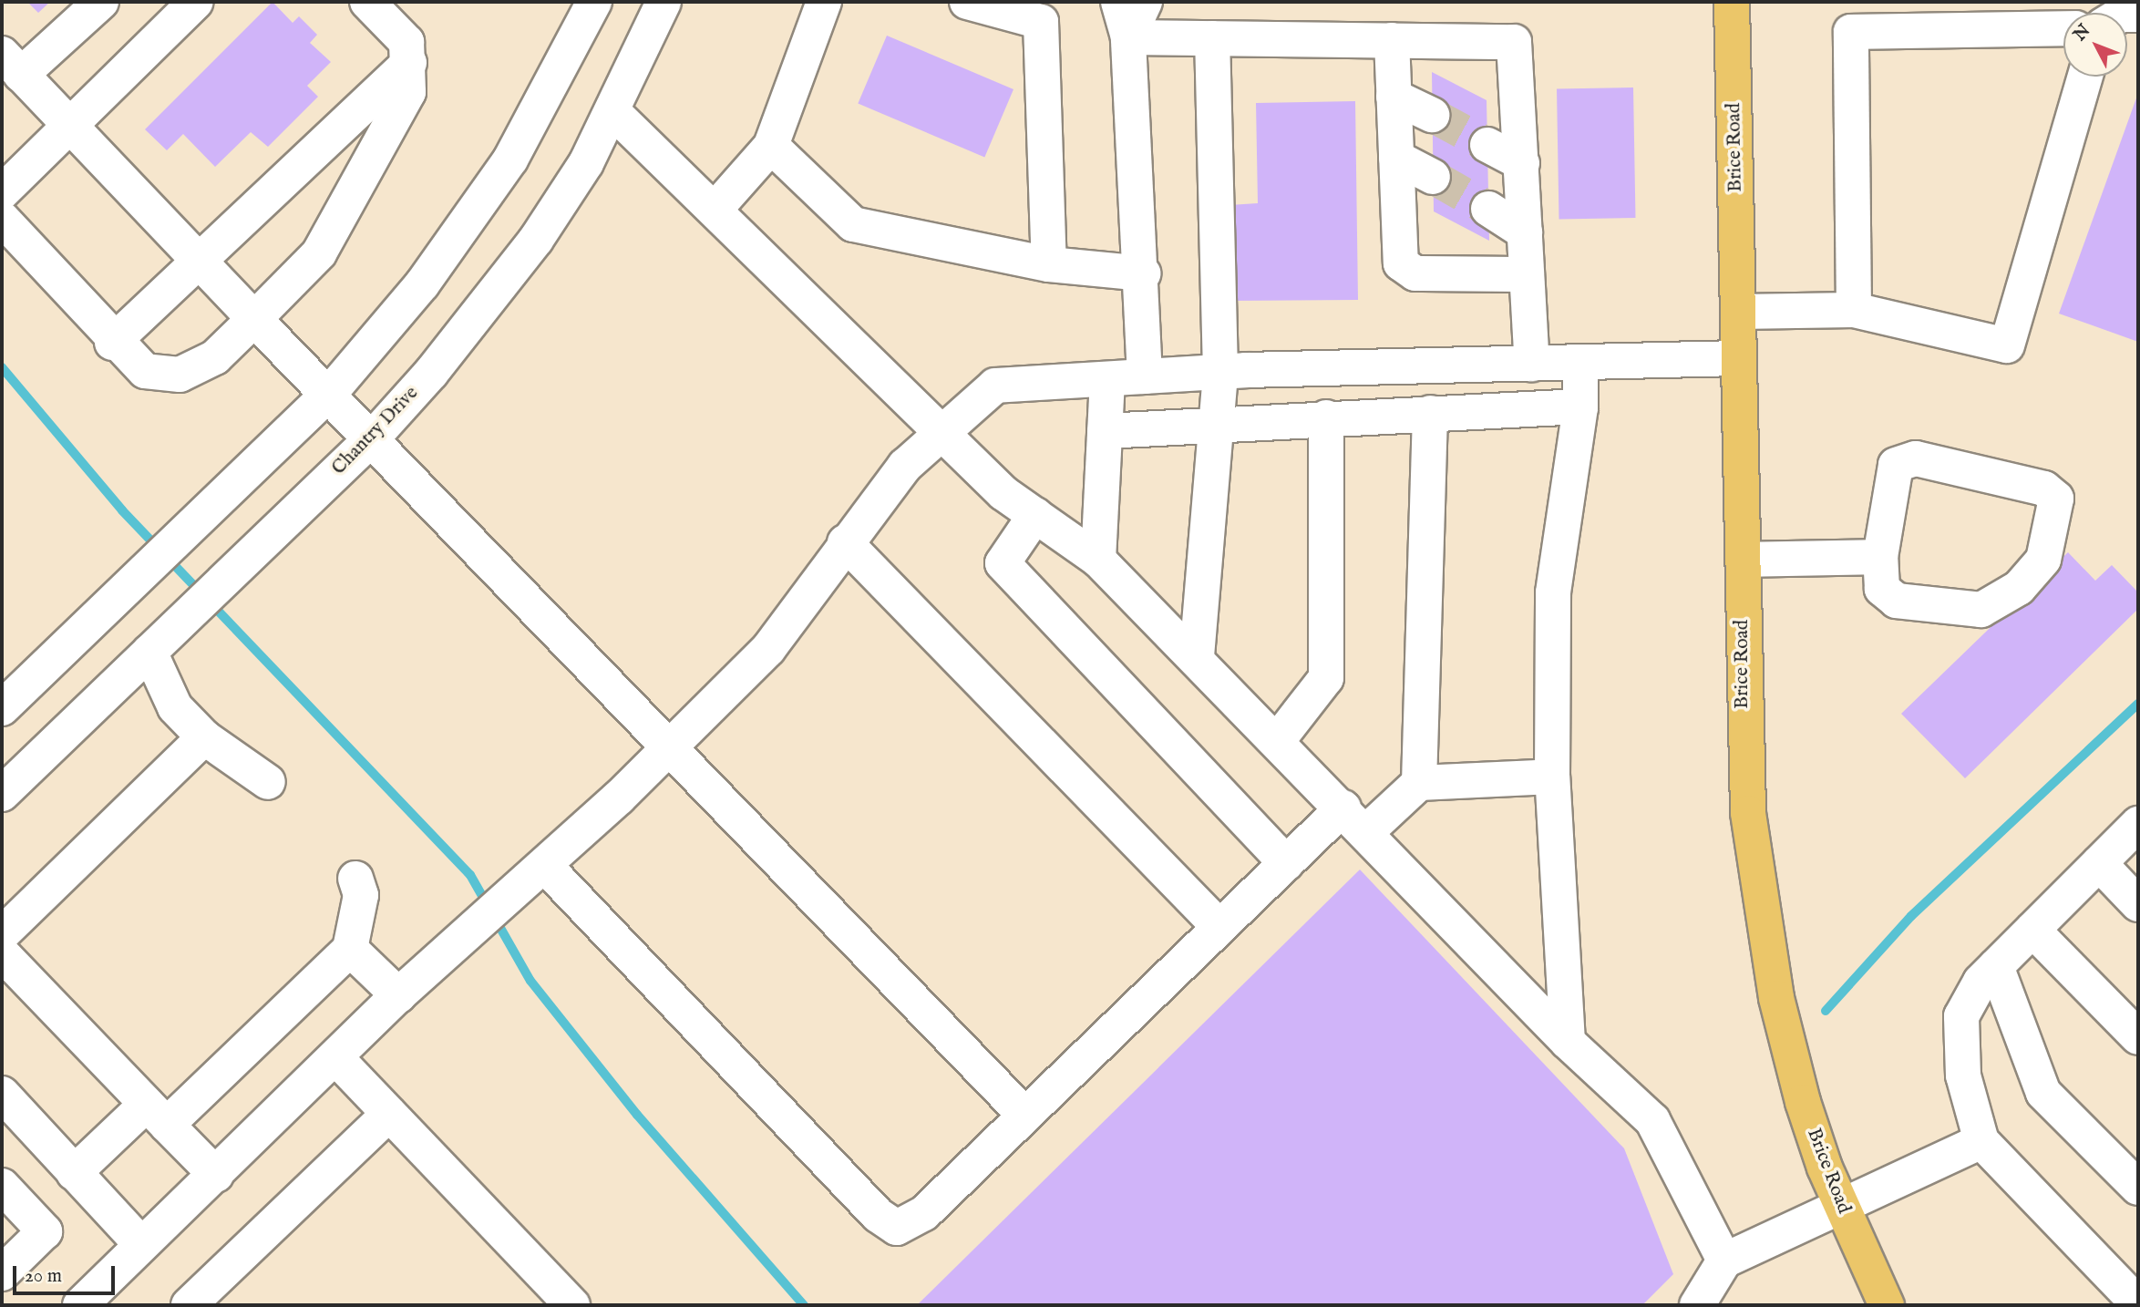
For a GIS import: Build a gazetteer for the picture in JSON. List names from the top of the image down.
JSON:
{
  "streets": {
    "main road": ["Brice Road"],
    "street": ["Chantry Drive"]
  },
  "scale_bar": "20 m",
  "north": "top left"
}
